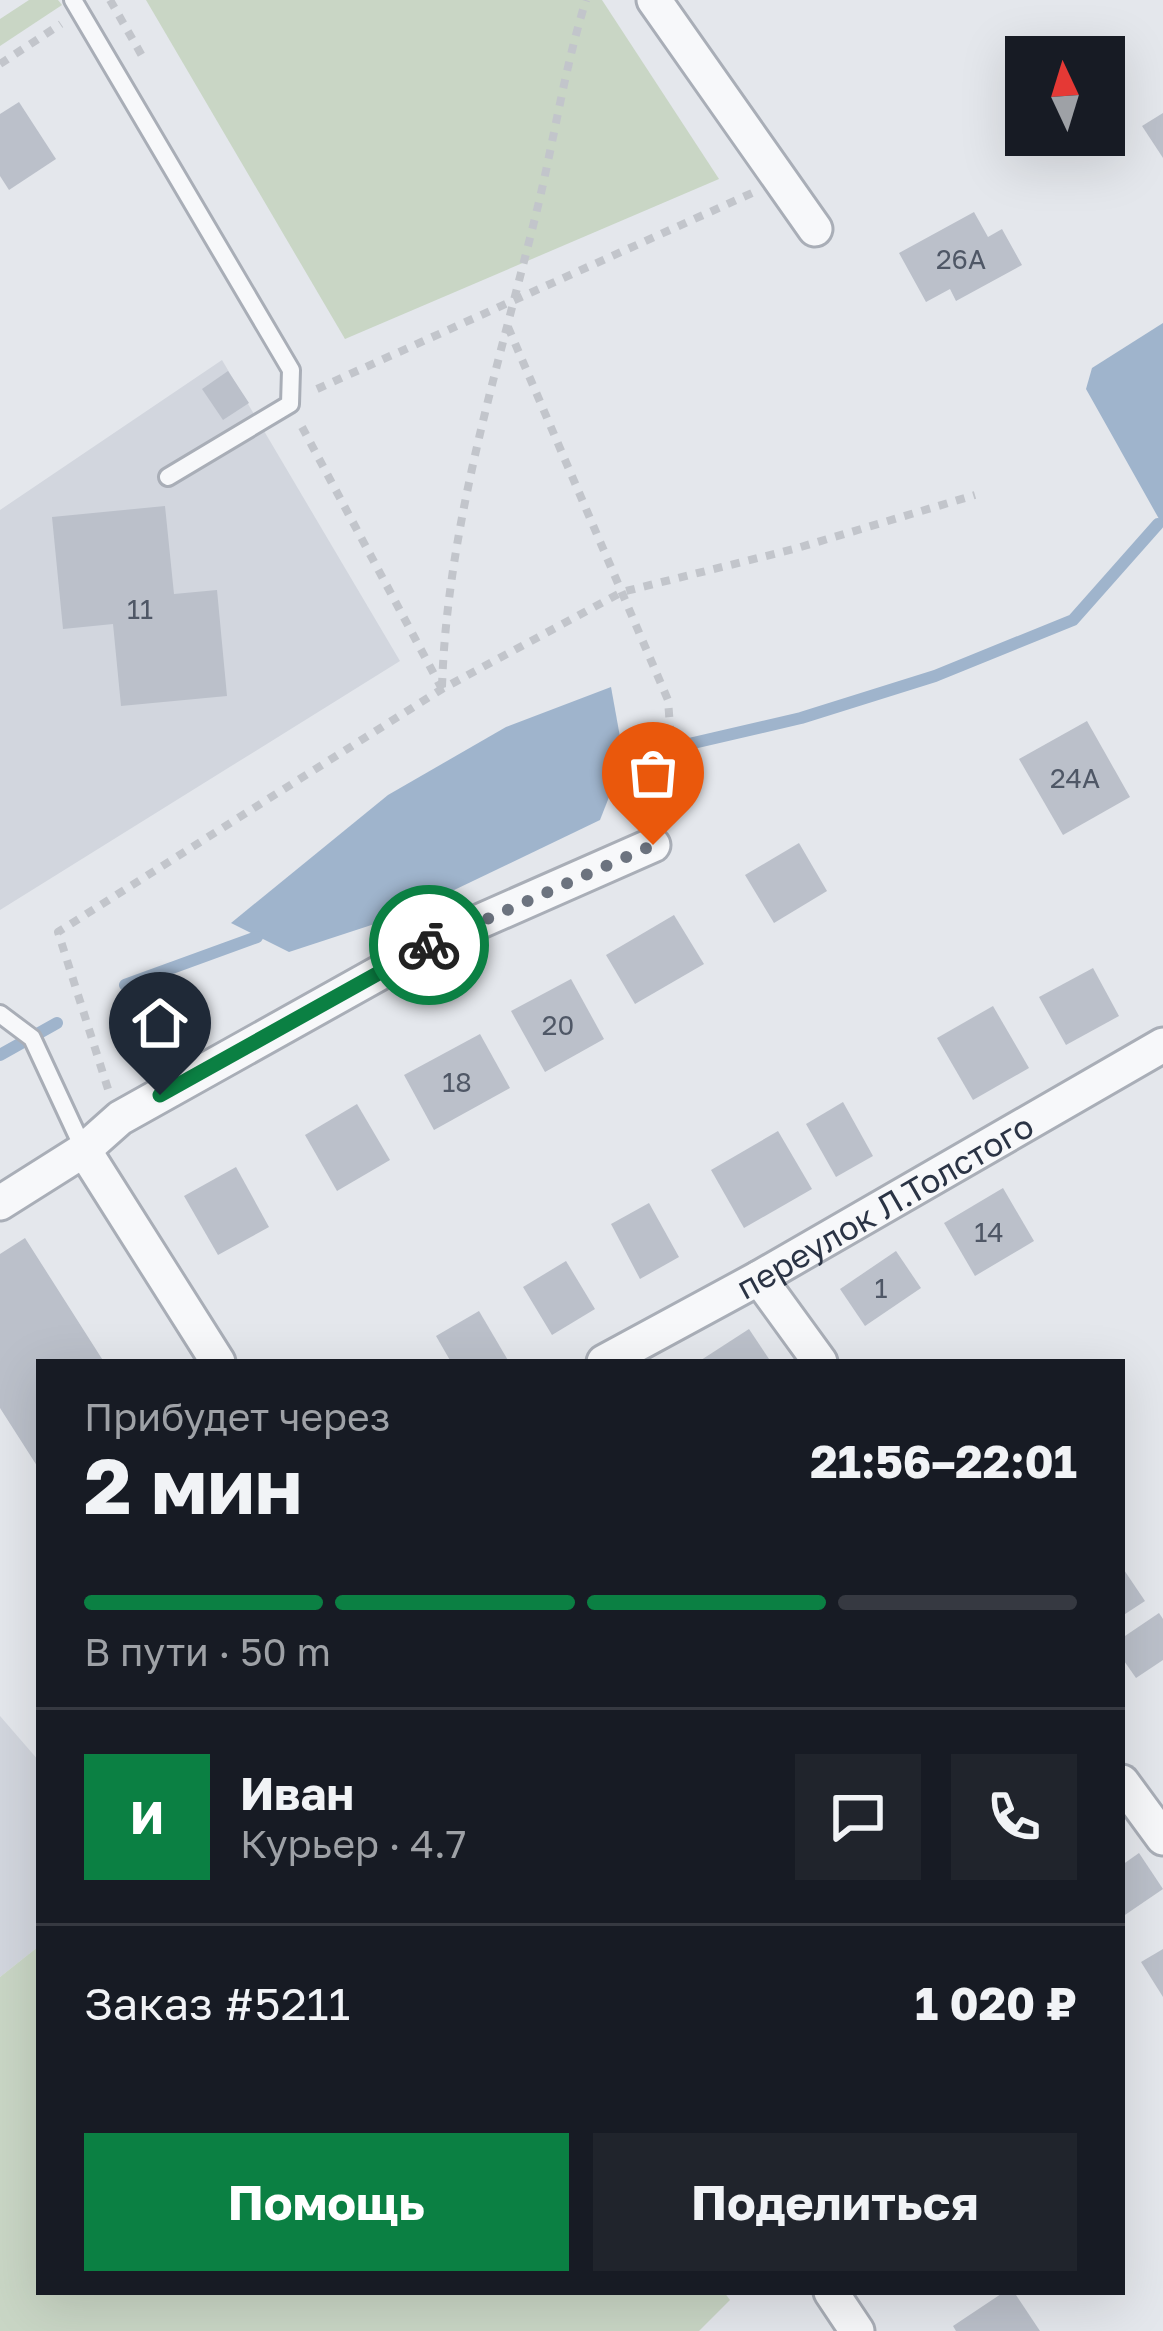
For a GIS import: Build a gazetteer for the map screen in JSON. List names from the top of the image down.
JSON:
{
  "streets": {
    "street": ["переулок Л.Толстого"]
  },
  "house_numbers": [
    "26А",
    "11",
    "24А",
    "20",
    "18",
    "14",
    "1"
  ],
  "north": "top",
  "page": {
    "heading": ["2 мин", "Прибудет через", "21:56–22:01"],
    "panel": [
      "Иван",
      "Курьер · 4.7",
      "Заказ #5211",
      "1 020 ₽"
    ],
    "bar": "В пути · 50 m",
    "round": "И",
    "buttons": ["Помощь", "Поделиться"]
  }
}
